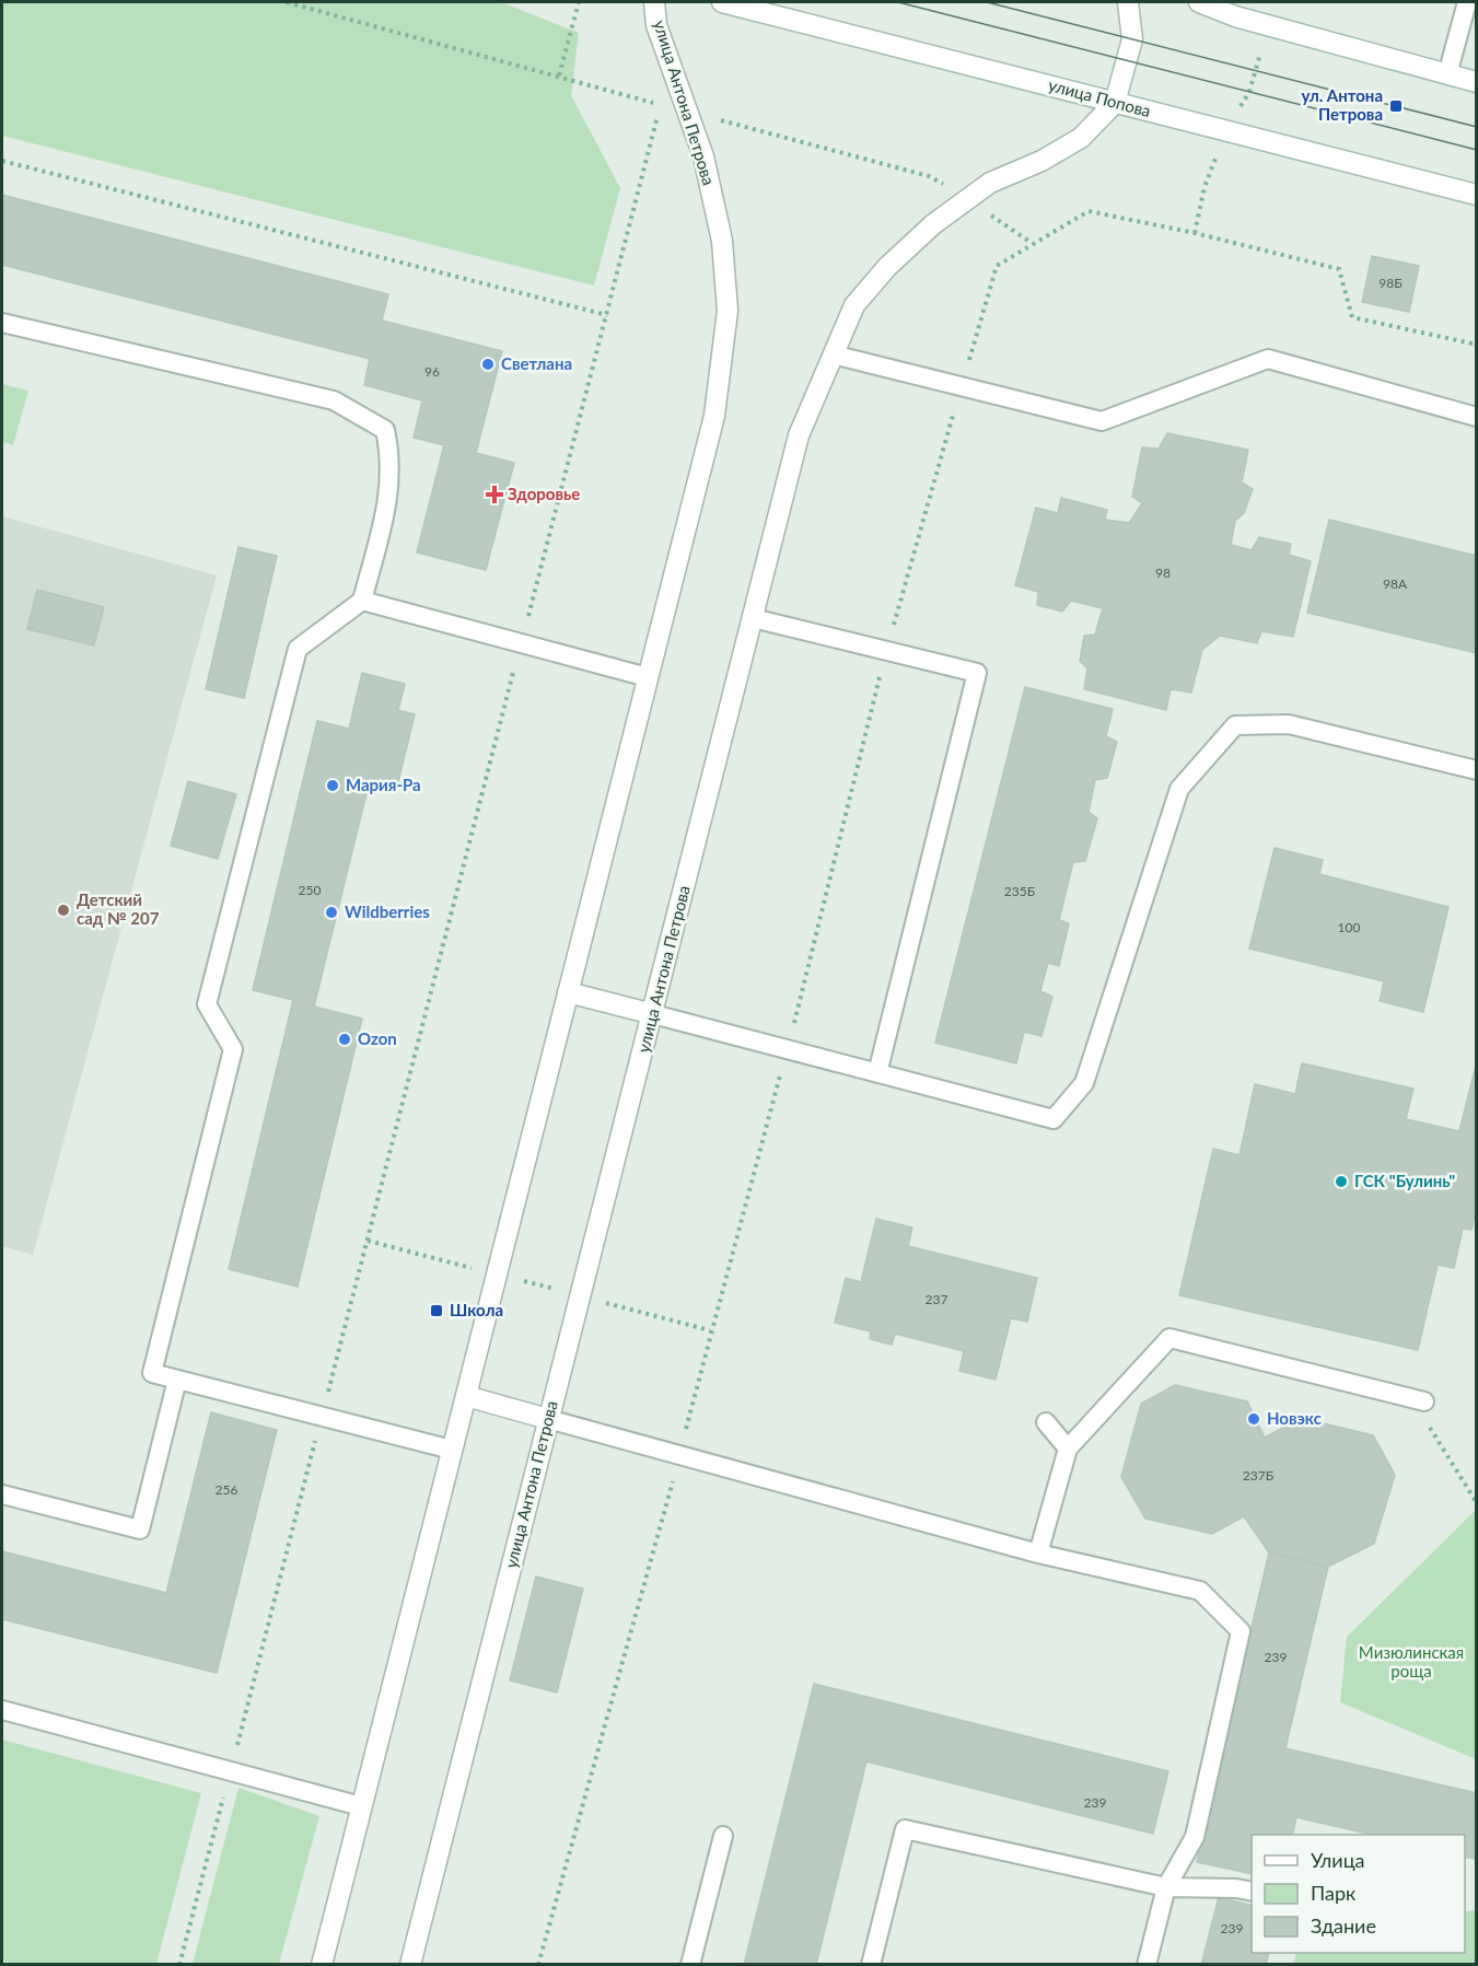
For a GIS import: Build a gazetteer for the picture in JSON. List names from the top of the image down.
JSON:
{
  "streets": {
    "street": ["улица Попова", "улица Антона Петрова"]
  },
  "crossings": [
    ["улица Попова", "улица Антона Петрова"]
  ],
  "parks": ["Мизюлинская роща"],
  "places": {
    "transit": ["ул. Антона Петрова", "Школа"],
    "other": [
      "Светлана",
      "Мария-Ра",
      "Детский сад № 207",
      "Wildberries",
      "Ozon",
      "ГСК \"Булинь\"",
      "Новэкс"
    ],
    "health": ["Здоровье"]
  },
  "house_numbers": [
    "98Б",
    "96",
    "98",
    "98А",
    "250",
    "235Б",
    "100",
    "237",
    "237Б",
    "256",
    "239",
    "239",
    "239"
  ],
  "legend": ["Улица", "Парк", "Здание"]
}
